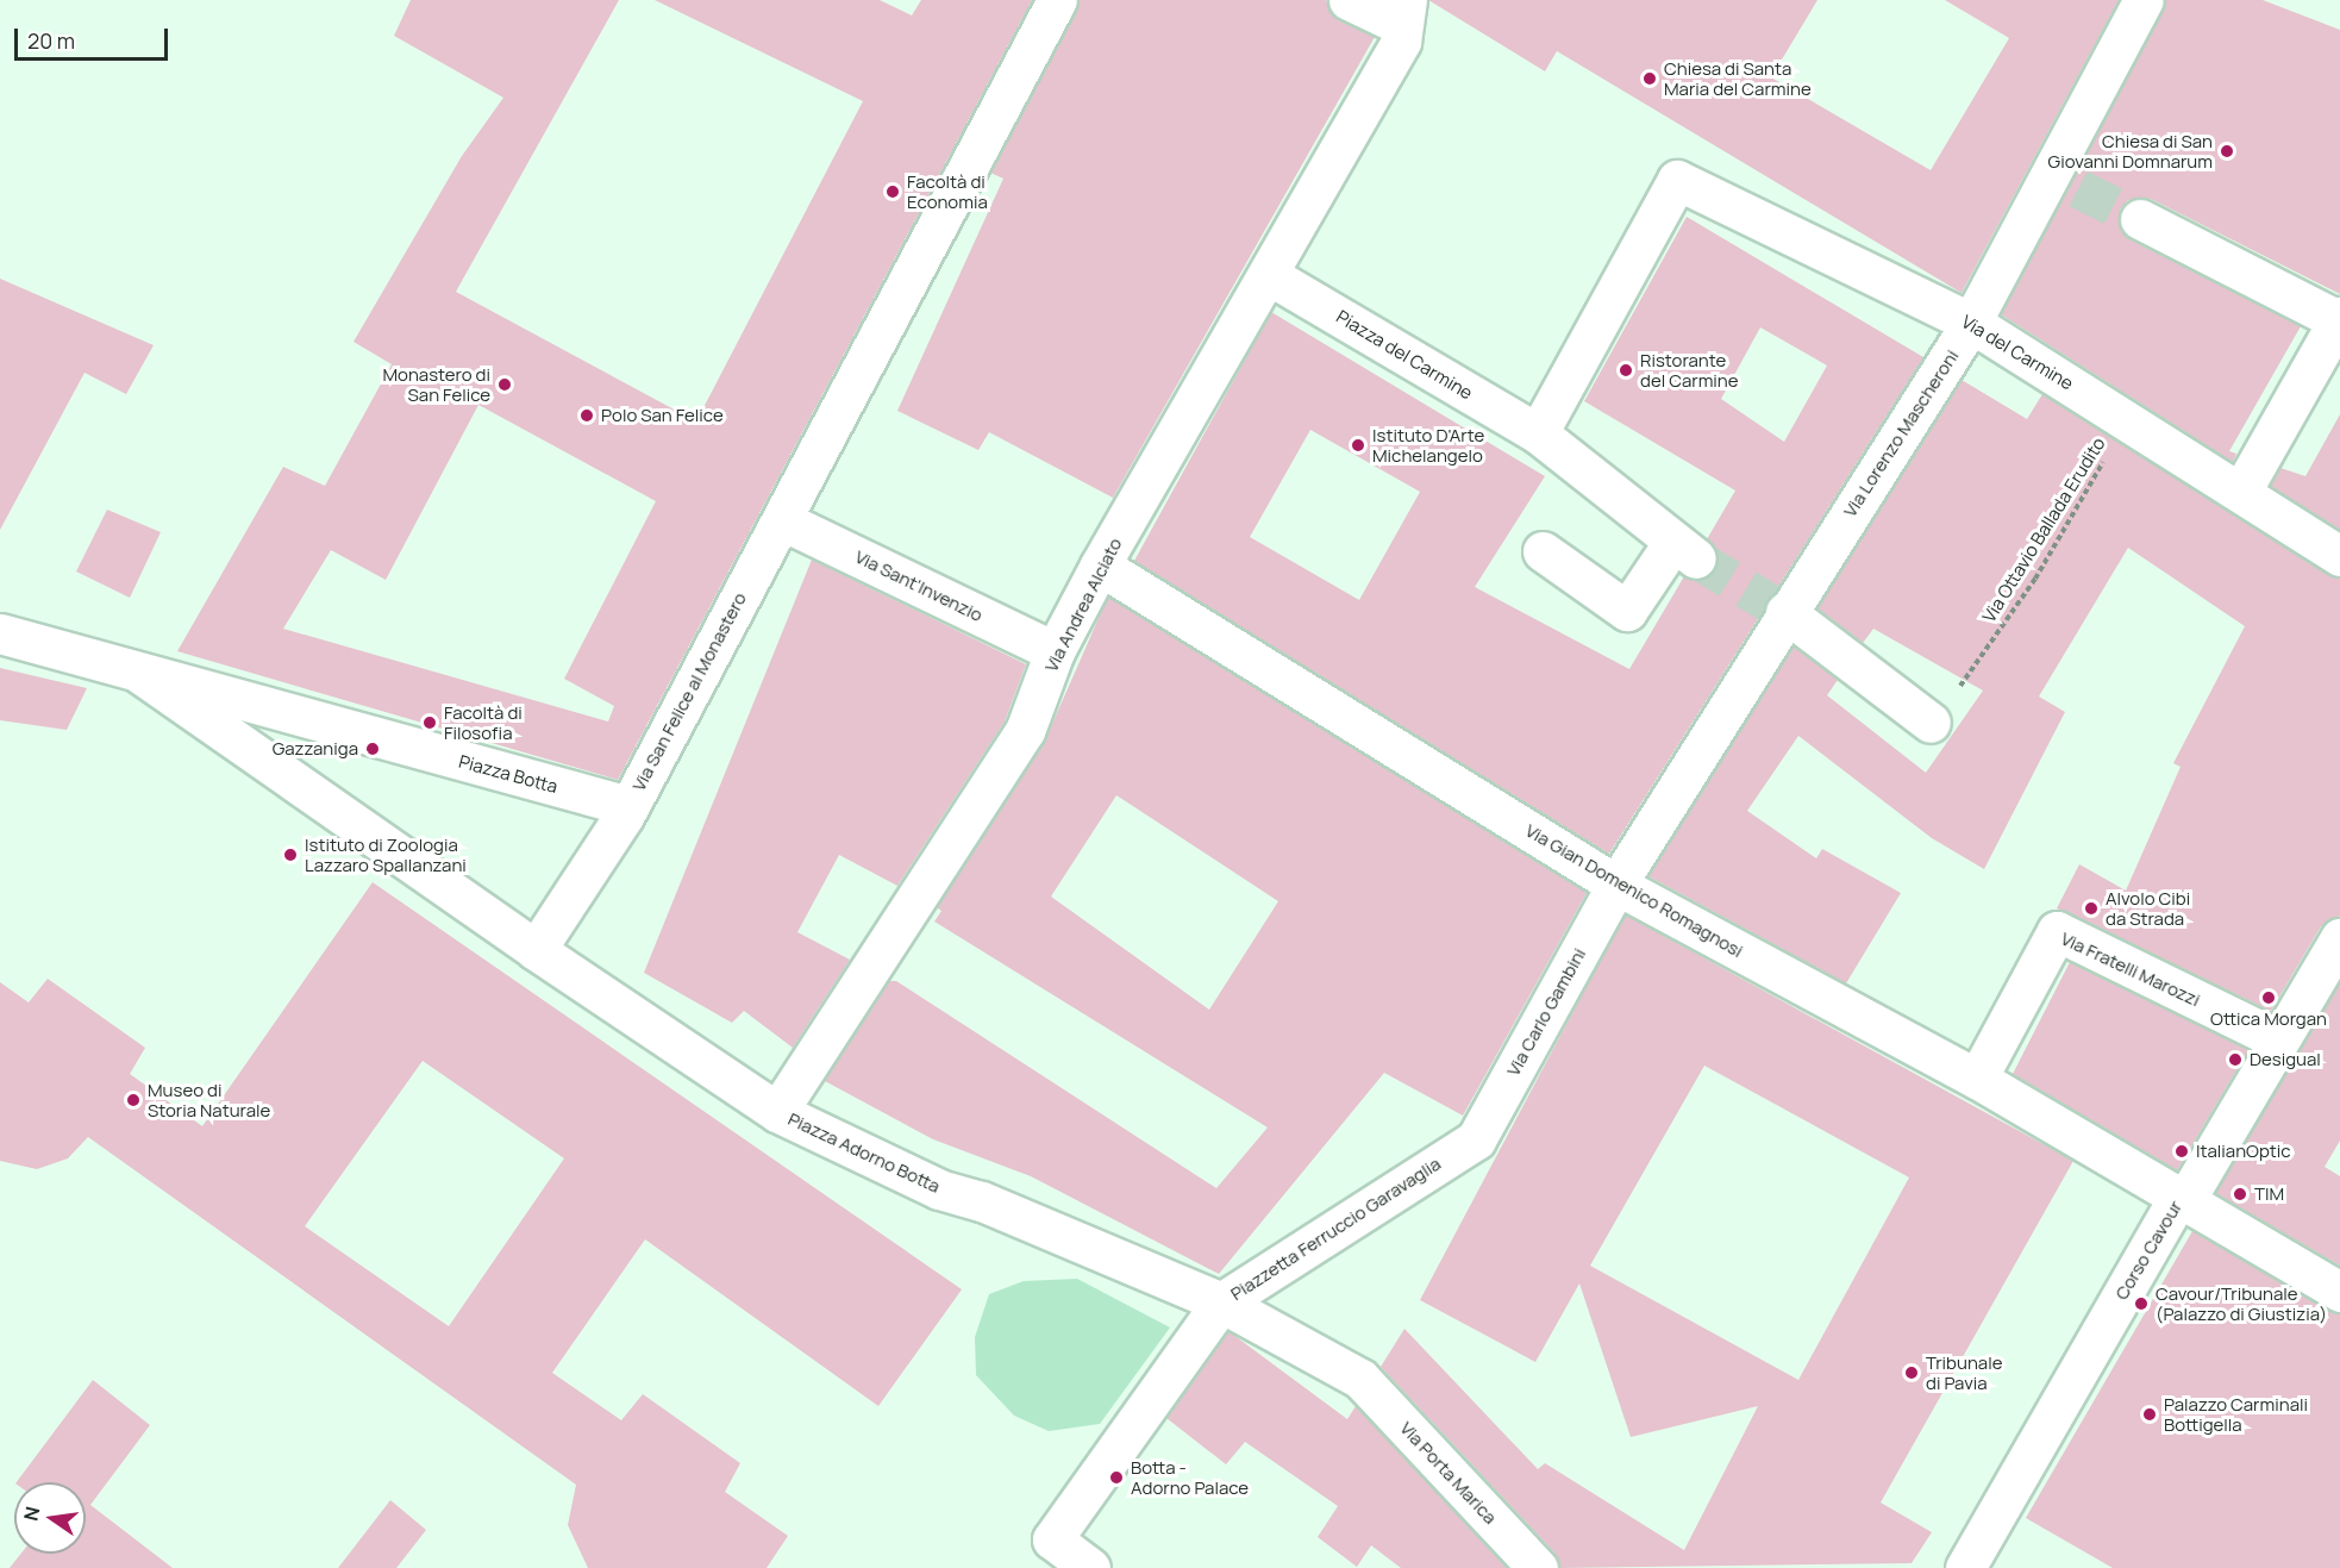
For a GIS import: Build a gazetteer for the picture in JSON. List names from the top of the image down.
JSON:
{
  "streets": {
    "street": [
      "Via del Carmine",
      "Piazza del Carmine",
      "Via Lorenzo Mascheroni",
      "Via Sant'Invenzio",
      "Via Andrea Alciato",
      "Via San Felice al Monastero",
      "Piazza Botta",
      "Via Gian Domenico Romagnosi",
      "Via Fratelli Marozzi",
      "Via Carlo Gambini",
      "Piazza Adorno Botta",
      "Piazzetta Ferruccio Garavaglia",
      "Corso Cavour",
      "Via Porta Marica"
    ],
    "path": ["Via Ottavio Ballada Erudito"]
  },
  "crossings": [
    ["Via del Carmine", "Piazza del Carmine"],
    ["Via del Carmine", "Via Lorenzo Mascheroni"],
    ["Via del Carmine", "Via Ottavio Ballada Erudito"],
    ["Piazza del Carmine", "Via Andrea Alciato"],
    ["Via Lorenzo Mascheroni", "Via Gian Domenico Romagnosi"],
    ["Via Lorenzo Mascheroni", "Via Carlo Gambini"],
    ["Via Sant'Invenzio", "Via Andrea Alciato"],
    ["Via Sant'Invenzio", "Via San Felice al Monastero"],
    ["Via Andrea Alciato", "Via Gian Domenico Romagnosi"],
    ["Via Andrea Alciato", "Piazza Adorno Botta"],
    ["Via San Felice al Monastero", "Piazza Botta"],
    ["Via San Felice al Monastero", "Piazza Adorno Botta"],
    ["Via Gian Domenico Romagnosi", "Via Fratelli Marozzi"],
    ["Via Gian Domenico Romagnosi", "Via Carlo Gambini"],
    ["Via Gian Domenico Romagnosi", "Corso Cavour"],
    ["Via Fratelli Marozzi", "Corso Cavour"],
    ["Via Carlo Gambini", "Piazzetta Ferruccio Garavaglia"],
    ["Piazza Adorno Botta", "Piazzetta Ferruccio Garavaglia"],
    ["Piazzetta Ferruccio Garavaglia", "Via Porta Marica"]
  ],
  "places": [
    "Chiesa di Santa Maria del Carmine",
    "Chiesa di San Giovanni Domnarum",
    "Facoltà di Economia",
    "Ristorante del Carmine",
    "Monastero di San Felice",
    "Polo San Felice",
    "Istituto D'Arte Michelangelo",
    "Facoltà di Filosofia",
    "Gazzaniga",
    "Istituto di Zoologia Lazzaro Spallanzani",
    "Alvolo Cibi da Strada",
    "Ottica Morgan",
    "Desigual",
    "Museo di Storia Naturale",
    "ItalianOptic",
    "TIM",
    "Cavour/Tribunale (Palazzo di Giustizia)",
    "Tribunale di Pavia",
    "Palazzo Carminali Bottigella",
    "Botta - Adorno Palace"
  ],
  "scale_bar": "20 m",
  "north": "left"
}
